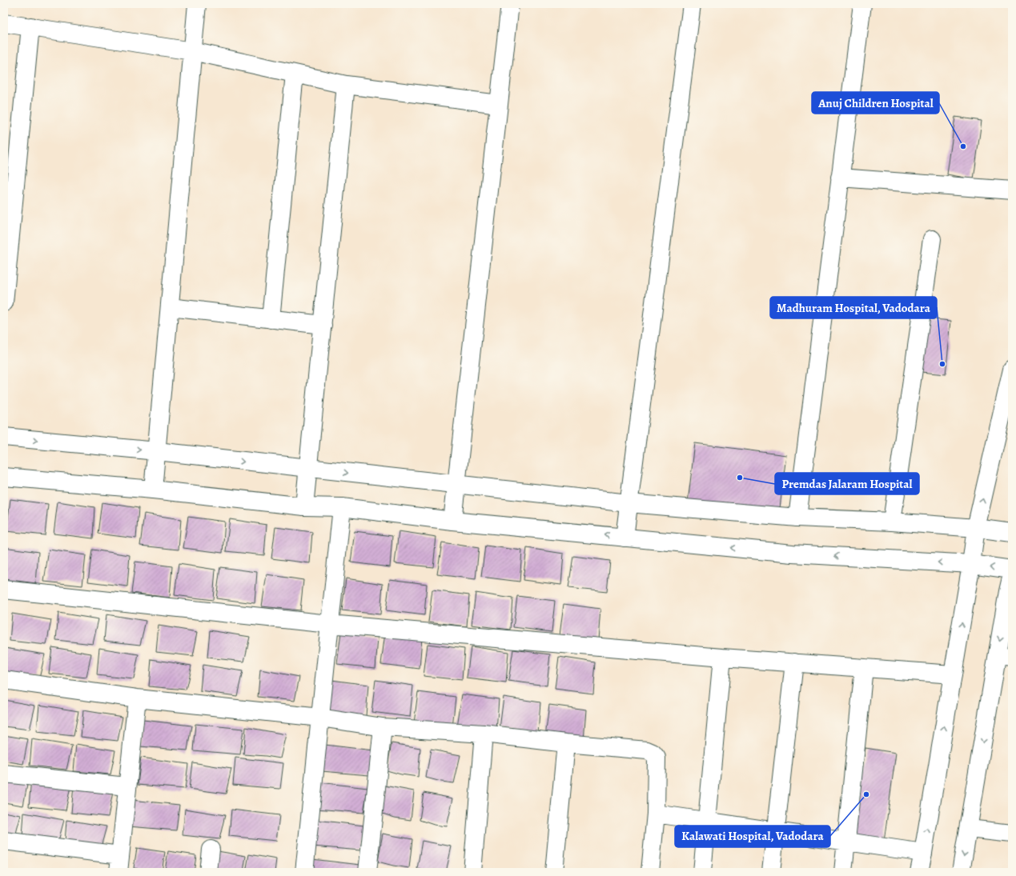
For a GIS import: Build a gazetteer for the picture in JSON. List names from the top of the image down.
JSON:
{
  "places": [
    "Anuj Children Hospital",
    "Madhuram Hospital, Vadodara",
    "Premdas Jalaram Hospital",
    "Kalawati Hospital, Vadodara"
  ]
}
